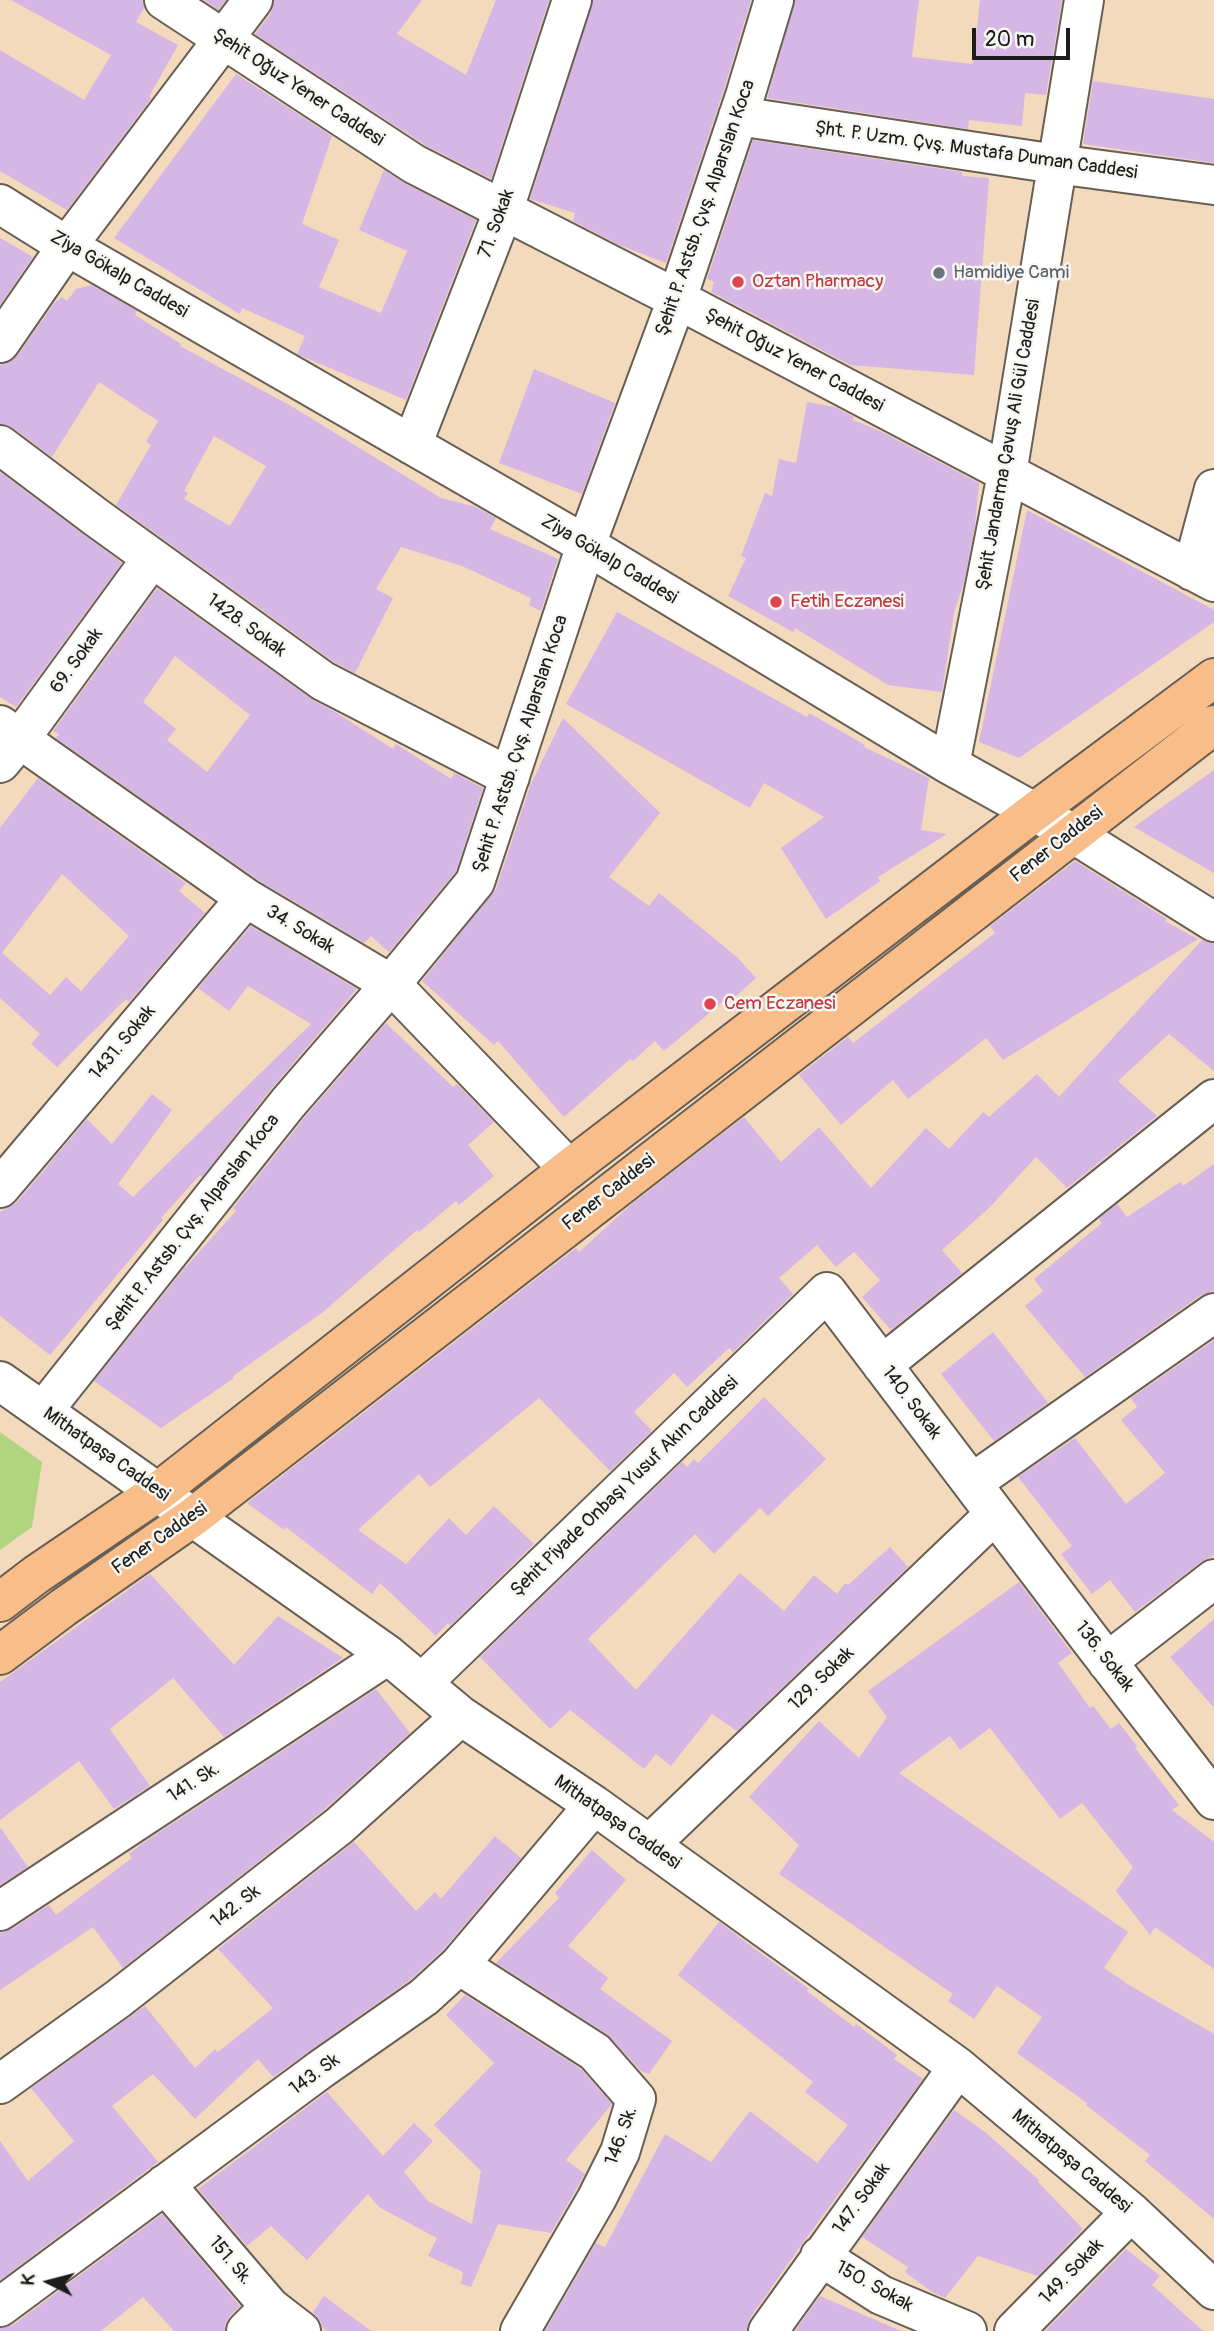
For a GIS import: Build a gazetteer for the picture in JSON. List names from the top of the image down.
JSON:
{
  "streets": {
    "main road": ["Fener Caddesi"],
    "street": [
      "Şehit Oğuz Yener Caddesi",
      "Şht. P. Uzm. Çvş. Mustafa Duman Caddesi",
      "Şehit P. Astsb. Çvş. Alparslan Koca",
      "71. Sokak",
      "Ziya Gökalp Caddesi",
      "Şehit Jandarma Çavuş Ali Gül Caddesi",
      "1428. Sokak",
      "69. Sokak",
      "34. Sokak",
      "1431. Sokak",
      "140. Sokak",
      "Mithatpaşa Caddesi",
      "Şehit Piyade Onbaşı Yusuf Akın Caddesi",
      "136. Sokak",
      "129. Sokak",
      "141. Sk.",
      "142. Sk",
      "143. Sk",
      "146. Sk.",
      "147. Sokak",
      "151. Sk.",
      "149. Sokak",
      "150. Sokak"
    ]
  },
  "crossings": [
    ["Şehit Oğuz Yener Caddesi", "Şehit P. Astsb. Çvş. Alparslan Koca"],
    ["Şehit Oğuz Yener Caddesi", "71. Sokak"],
    ["Şehit Oğuz Yener Caddesi", "Şehit Jandarma Çavuş Ali Gül Caddesi"],
    ["Şht. P. Uzm. Çvş. Mustafa Duman Caddesi", "Şehit P. Astsb. Çvş. Alparslan Koca"],
    ["Şht. P. Uzm. Çvş. Mustafa Duman Caddesi", "Şehit Jandarma Çavuş Ali Gül Caddesi"],
    ["Şehit P. Astsb. Çvş. Alparslan Koca", "Ziya Gökalp Caddesi"],
    ["Şehit P. Astsb. Çvş. Alparslan Koca", "1428. Sokak"],
    ["Şehit P. Astsb. Çvş. Alparslan Koca", "34. Sokak"],
    ["Şehit P. Astsb. Çvş. Alparslan Koca", "Mithatpaşa Caddesi"],
    ["71. Sokak", "Ziya Gökalp Caddesi"],
    ["Ziya Gökalp Caddesi", "Şehit Jandarma Çavuş Ali Gül Caddesi"],
    ["Ziya Gökalp Caddesi", "Fener Caddesi"],
    ["1428. Sokak", "69. Sokak"],
    ["69. Sokak", "34. Sokak"],
    ["Fener Caddesi", "34. Sokak"],
    ["Fener Caddesi", "Mithatpaşa Caddesi"],
    ["34. Sokak", "1431. Sokak"],
    ["140. Sokak", "Şehit Piyade Onbaşı Yusuf Akın Caddesi"],
    ["140. Sokak", "136. Sokak"],
    ["140. Sokak", "129. Sokak"],
    ["Mithatpaşa Caddesi", "Şehit Piyade Onbaşı Yusuf Akın Caddesi"],
    ["Mithatpaşa Caddesi", "129. Sokak"],
    ["Mithatpaşa Caddesi", "141. Sk."],
    ["Mithatpaşa Caddesi", "142. Sk"],
    ["Mithatpaşa Caddesi", "143. Sk"],
    ["Mithatpaşa Caddesi", "147. Sokak"],
    ["Mithatpaşa Caddesi", "149. Sokak"],
    ["136. Sokak", "129. Sokak"],
    ["143. Sk", "146. Sk."],
    ["143. Sk", "151. Sk."],
    ["147. Sokak", "150. Sokak"]
  ],
  "places": [
    "Hamidiye Cami",
    "Oztan Pharmacy",
    "Fetih Eczanesi",
    "Cem Eczanesi"
  ],
  "scale_bar": "20 m",
  "north": "left"
}
